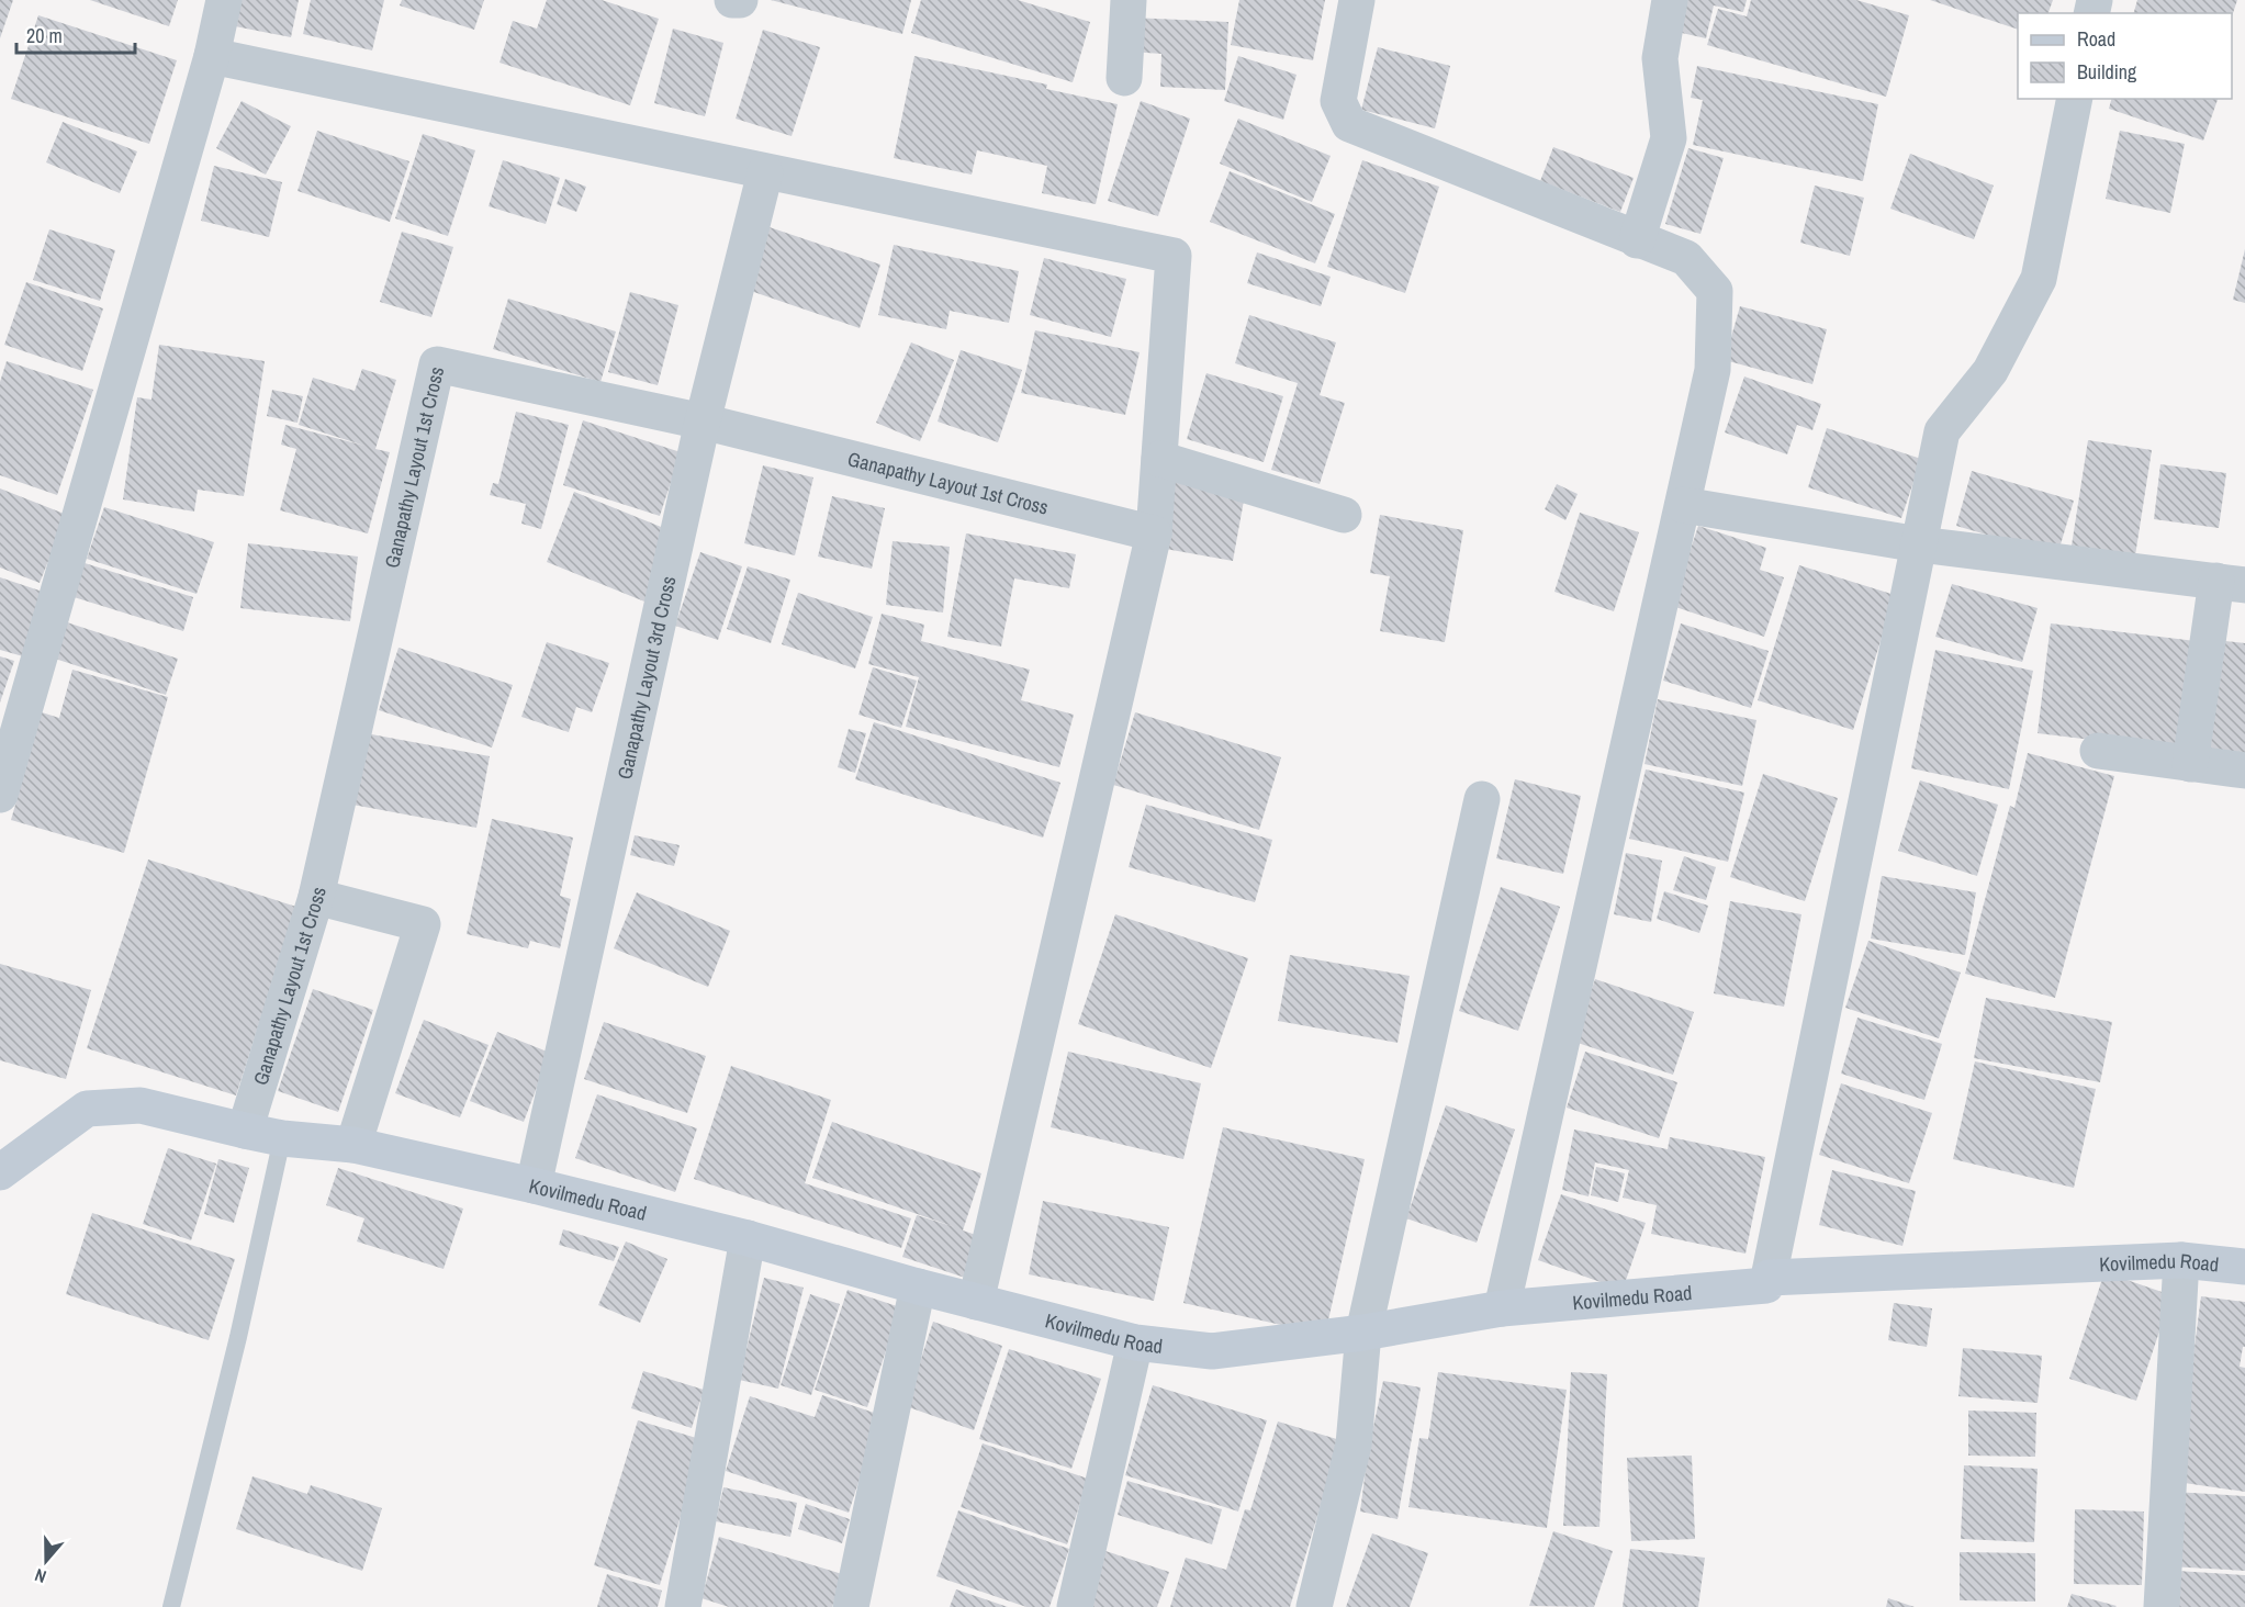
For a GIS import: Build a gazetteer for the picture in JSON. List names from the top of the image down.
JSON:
{
  "streets": {
    "street": ["Ganapathy Layout 1st Cross", "Ganapathy Layout 3rd Cross", "Kovilmedu Road"]
  },
  "crossings": [
    ["Ganapathy Layout 1st Cross", "Ganapathy Layout 3rd Cross"],
    ["Ganapathy Layout 1st Cross", "Kovilmedu Road"],
    ["Ganapathy Layout 3rd Cross", "Kovilmedu Road"]
  ],
  "legend": ["Road", "Building"],
  "scale_bar": "20 m",
  "north": "bottom"
}
